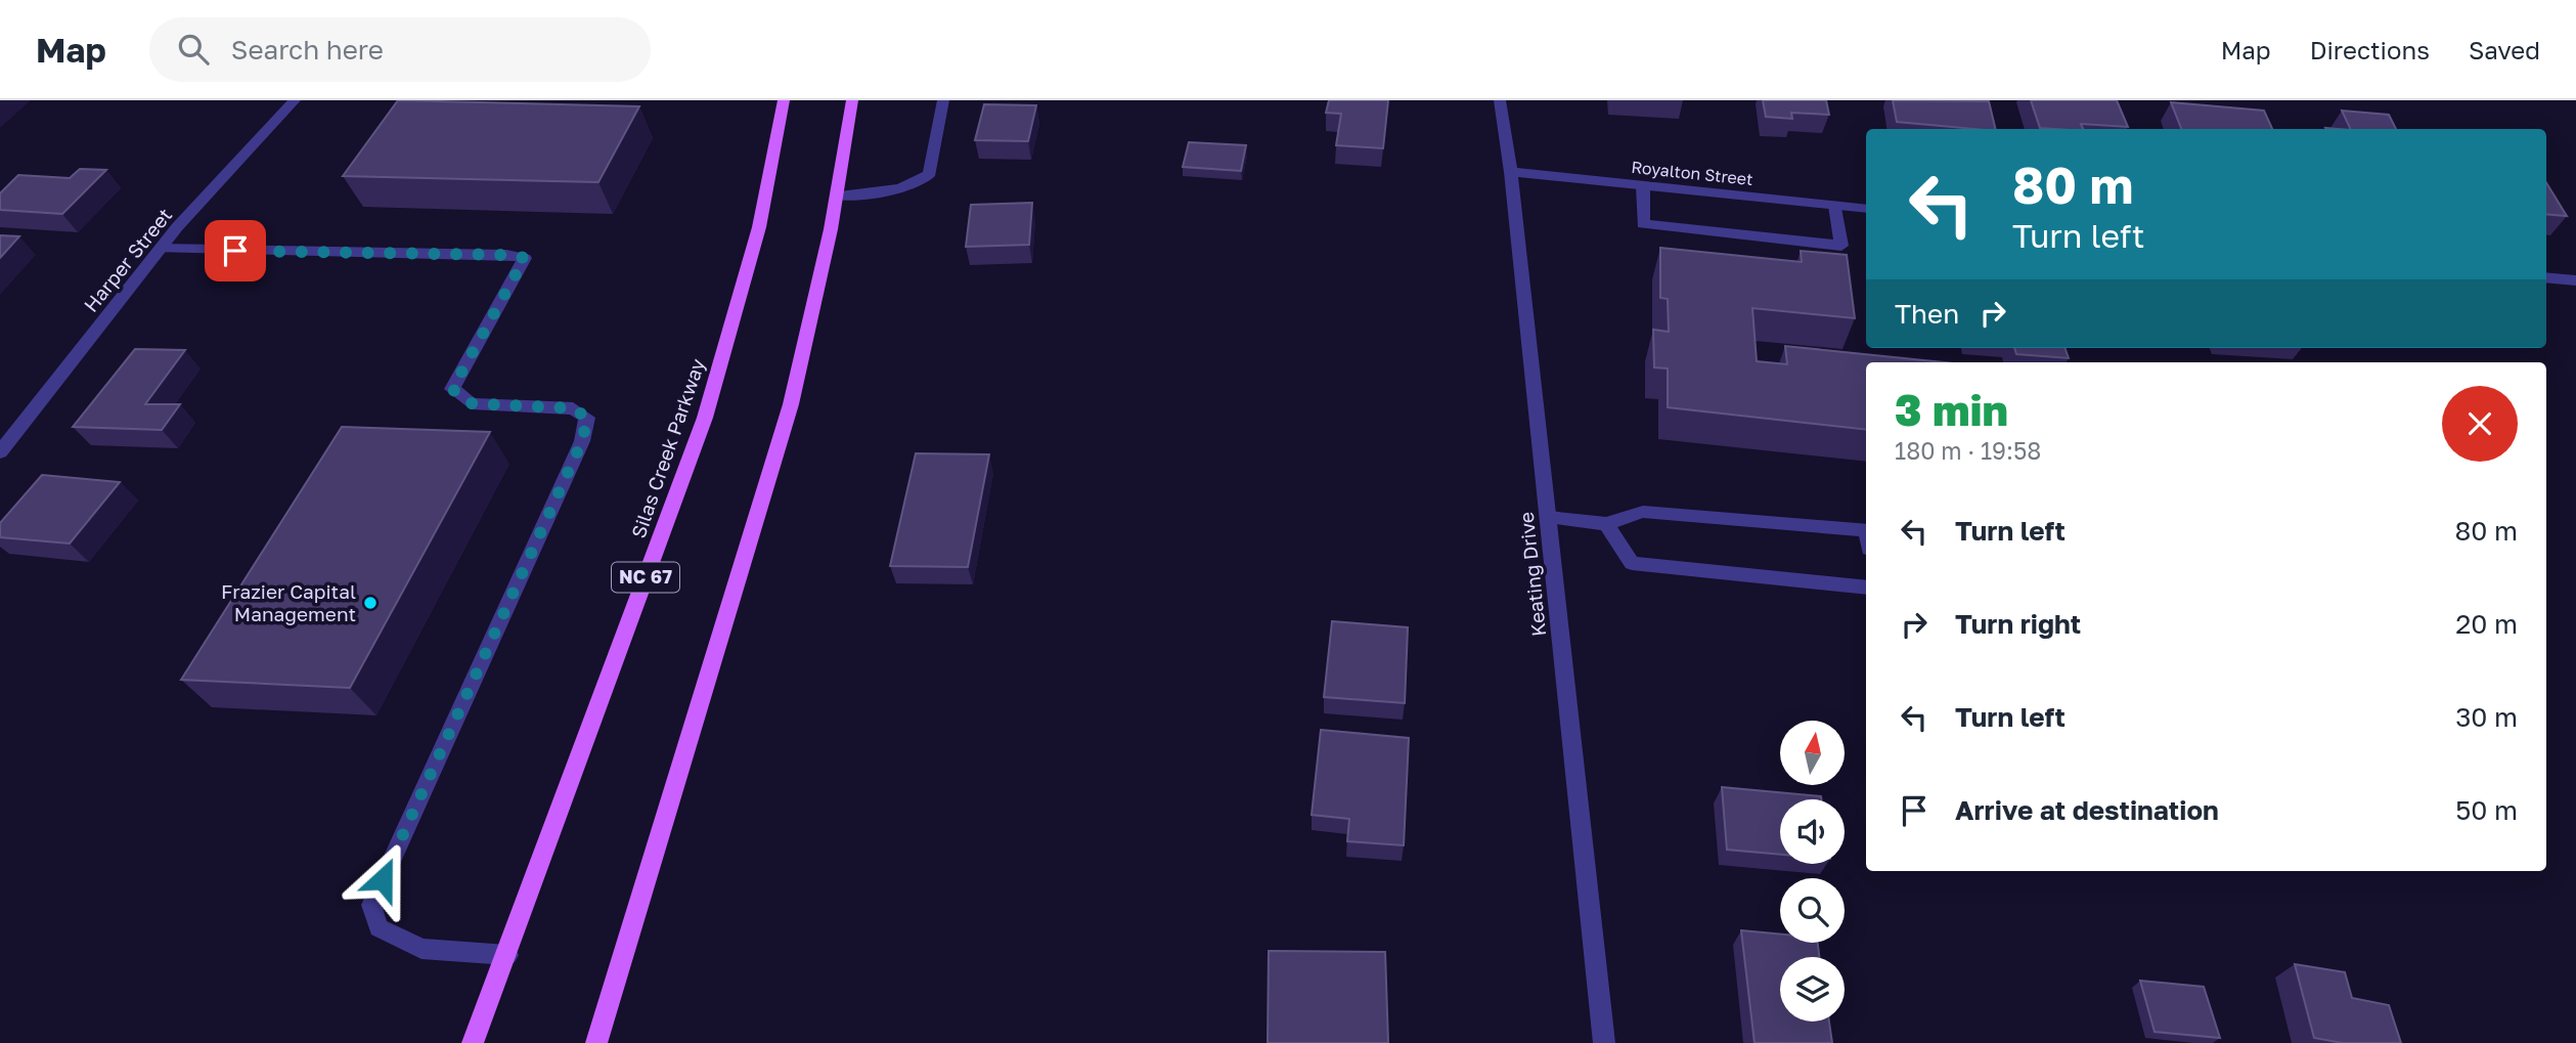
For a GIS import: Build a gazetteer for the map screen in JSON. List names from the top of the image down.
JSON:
{
  "streets": {
    "main road": ["Silas Creek Parkway", "NC 67"],
    "street": ["Royalton Street", "Harper Street", "Keating Drive"]
  },
  "crossings": [
    ["Royalton Street", "Keating Drive"]
  ],
  "places": ["Frazier Capital Management"],
  "north": "top",
  "page": {
    "header": "Map",
    "search": "Search here",
    "nav": ["Map", "Directions", "Saved"],
    "turn": ["80 m", "Turn left"],
    "then": "Then",
    "heading": ["3 min", "180 m · 19:58"],
    "list": [
      {
        "name": "Turn left",
        "value": "80 m"
      },
      {
        "name": "Turn right",
        "value": "20 m"
      },
      {
        "name": "Turn left",
        "value": "30 m"
      },
      {
        "name": "Arrive at destination",
        "value": "50 m"
      }
    ]
  }
}
